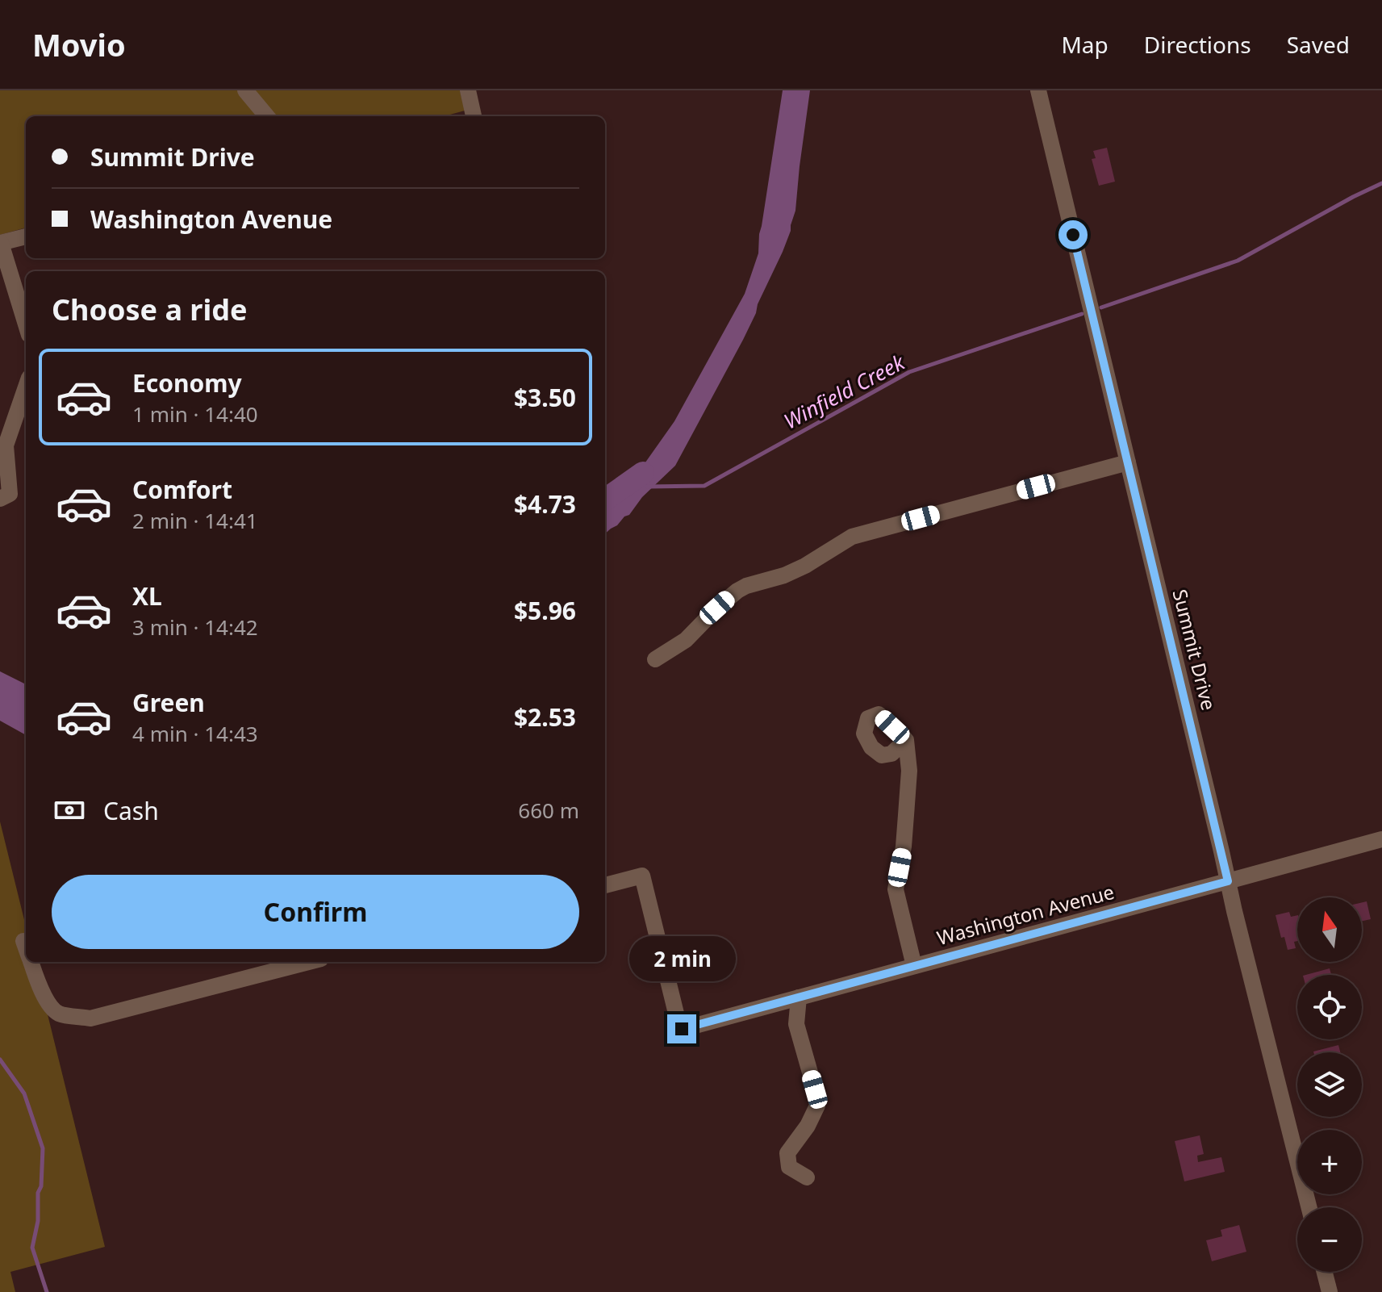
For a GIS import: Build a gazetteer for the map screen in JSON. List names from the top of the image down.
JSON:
{
  "streets": {
    "street": ["Summit Drive", "Washington Avenue"]
  },
  "crossings": [
    ["Summit Drive", "Washington Avenue"]
  ],
  "water": ["Winfield Creek"],
  "north": "top",
  "page": {
    "header": "Movio",
    "nav": ["Map", "Directions", "Saved"],
    "banner": ["Summit Drive", "Washington Avenue"],
    "heading": "Choose a ride",
    "list": [
      {
        "name": "Economy",
        "note": "1 min · 14:40",
        "value": "$3.50"
      },
      {
        "name": "Comfort",
        "note": "2 min · 14:41",
        "value": "$4.73"
      },
      {
        "name": "XL",
        "note": "3 min · 14:42",
        "value": "$5.96"
      },
      {
        "name": "Green",
        "note": "4 min · 14:43",
        "value": "$2.53"
      }
    ],
    "pay": ["Cash", "660 m"],
    "buttons": "Confirm",
    "map_buttons": ["+", "−"],
    "bubble": "2 min"
  }
}
